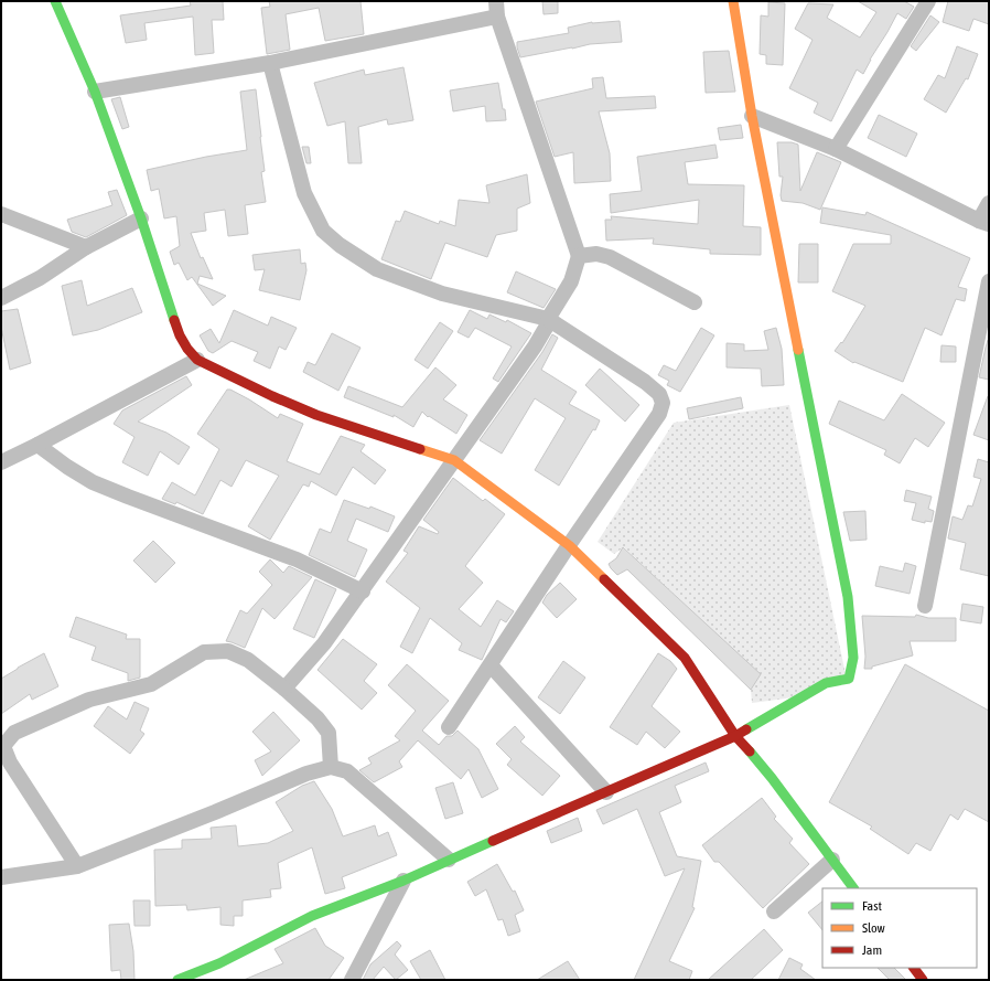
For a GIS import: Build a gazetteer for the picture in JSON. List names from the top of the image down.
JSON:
{
  "legend": ["Fast", "Slow", "Jam"]
}
